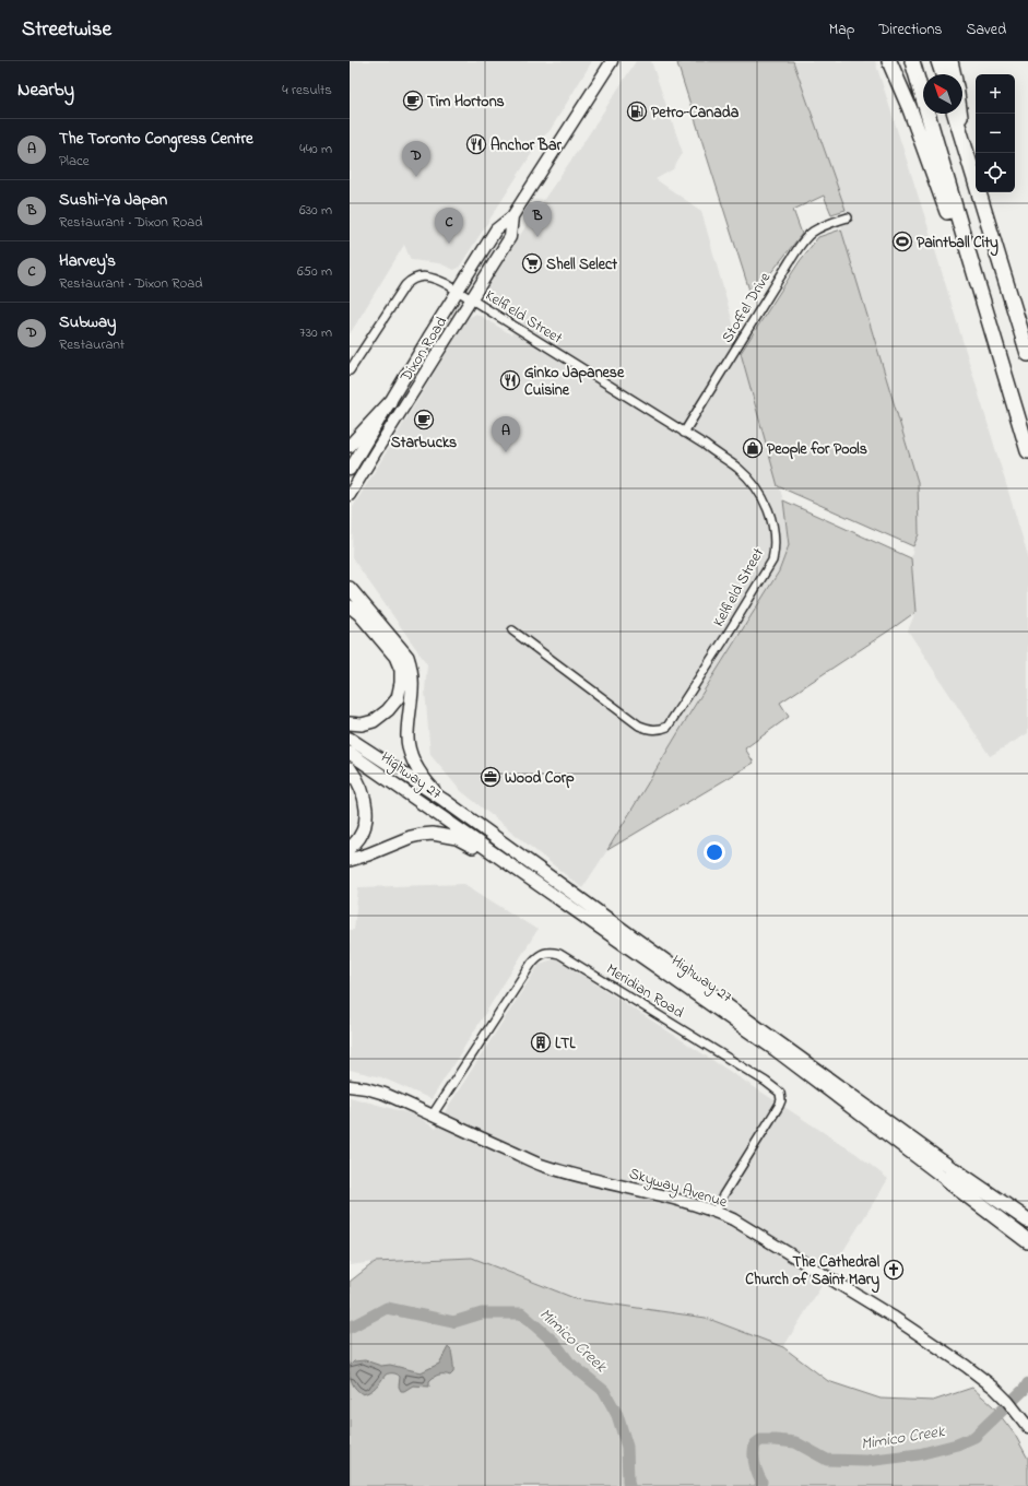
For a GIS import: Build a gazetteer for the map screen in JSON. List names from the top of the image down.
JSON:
{
  "streets": {
    "highway": ["Highway 27"],
    "main road": ["Dixon Road", "Skyway Avenue"],
    "street": ["Stoffel Drive", "Kelfield Street", "Meridian Road"]
  },
  "crossings": [
    ["Stoffel Drive", "Kelfield Street"],
    ["Kelfield Street", "Dixon Road"],
    ["Meridian Road", "Skyway Avenue"]
  ],
  "water": ["Mimico Creek"],
  "places": {
    "cafe": ["Tim Hortons", "Starbucks"],
    "fuel station": ["Petro-Canada"],
    "restaurant": ["Anchor Bar", "Ginko Japanese Cuisine"],
    "sports": ["Paintball City"],
    "supermarket": ["Shell Select"],
    "shop": ["People for Pools"],
    "office": ["Wood Corp"],
    "building": ["LTL"],
    "church": ["The Cathedral Church of Saint Mary"]
  },
  "north": "top left",
  "page": {
    "header": "Streetwise",
    "nav": ["Map", "Directions", "Saved"],
    "heading": ["Nearby", "4 results"],
    "map_buttons": ["+", "−"],
    "list": [
      {
        "mark": "A",
        "name": "The Toronto Congress Centre",
        "note": "Place",
        "value": "440 m"
      },
      {
        "mark": "B",
        "name": "Sushi-Ya Japan",
        "note": "Restaurant · Dixon Road",
        "value": "630 m"
      },
      {
        "mark": "C",
        "name": "Harvey's",
        "note": "Restaurant · Dixon Road",
        "value": "650 m"
      },
      {
        "mark": "D",
        "name": "Subway",
        "note": "Restaurant",
        "value": "730 m"
      }
    ],
    "pins": [
      "D",
      "B",
      "C",
      "A"
    ]
  }
}
